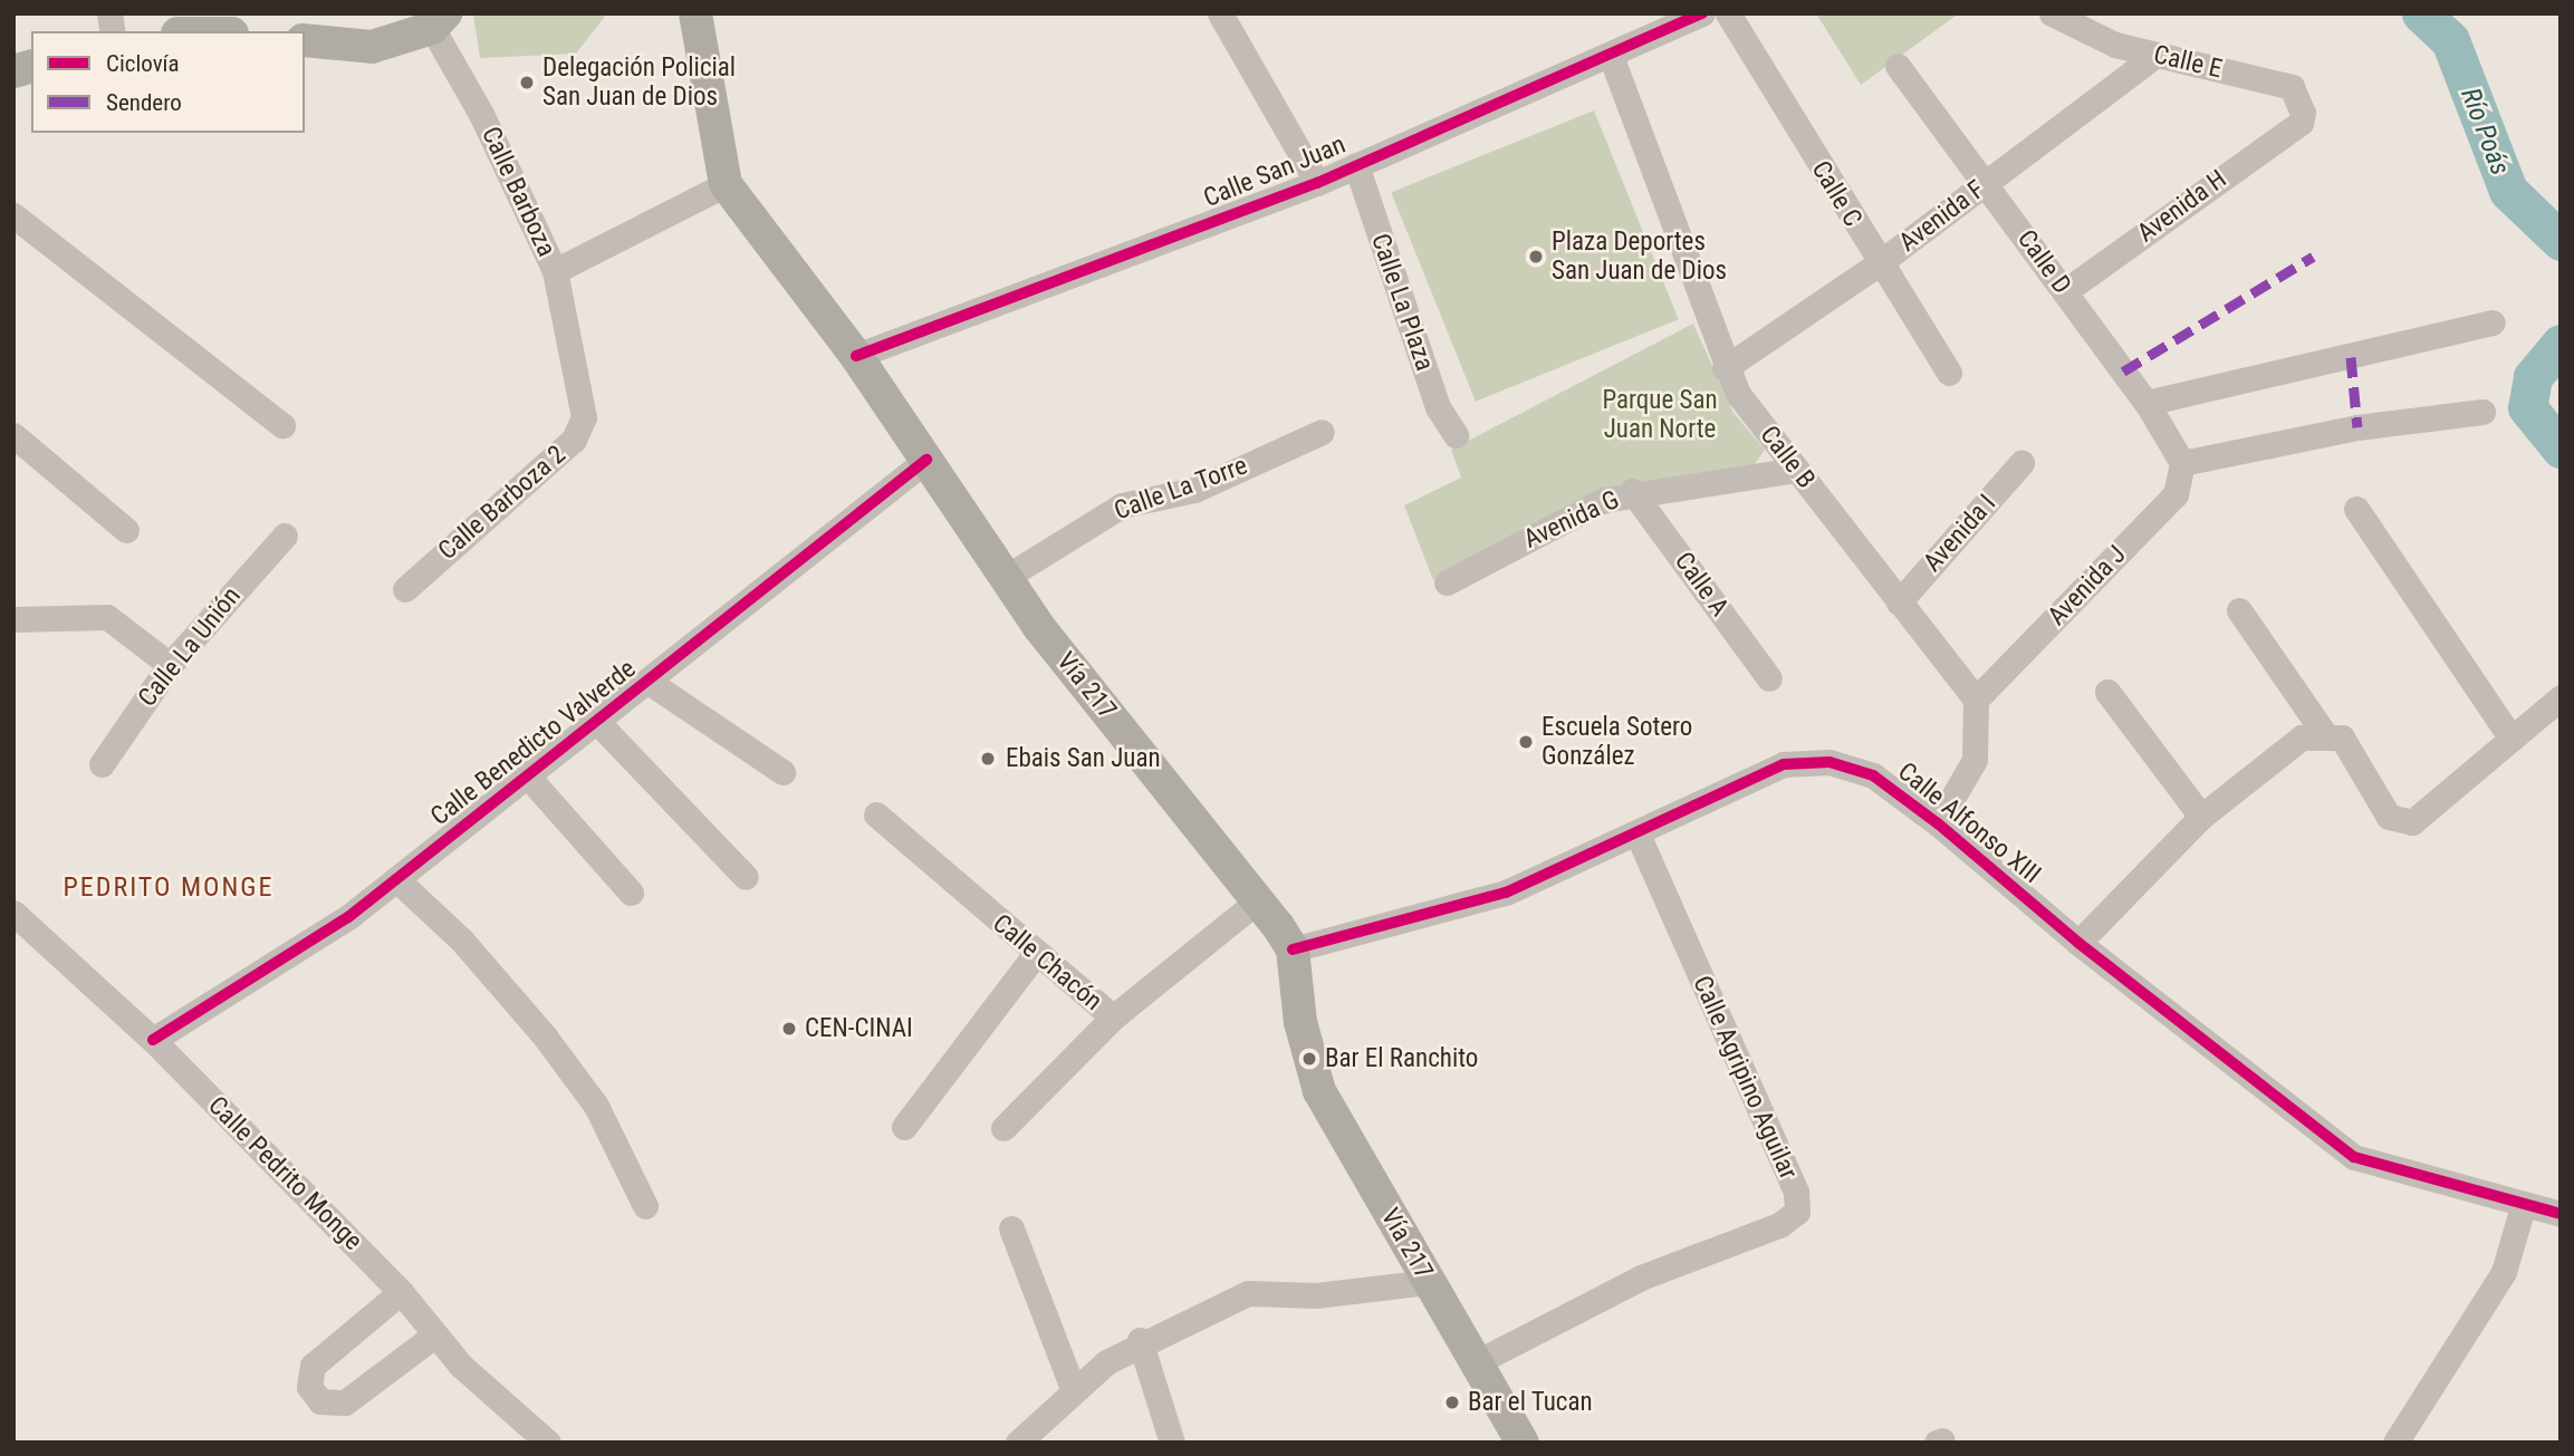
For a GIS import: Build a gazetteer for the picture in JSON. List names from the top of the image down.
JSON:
{
  "streets": {
    "main road": ["Vía 217"],
    "street": [
      "Calle E",
      "Calle San Juan",
      "Calle Barboza",
      "Calle C",
      "Avenida H",
      "Avenida F",
      "Calle D",
      "Calle La Plaza",
      "Calle B",
      "Calle La Torre",
      "Calle Barboza 2",
      "Avenida G",
      "Avenida I",
      "Calle A",
      "Avenida J",
      "Calle La Unión",
      "Calle Benedicto Valverde",
      "Calle Alfonso XIII",
      "Calle Chacón",
      "Calle Agripino Aguilar",
      "Calle Pedrito Monge"
    ]
  },
  "crossings": [
    ["Calle E", "Avenida H"],
    ["Calle E", "Avenida F"],
    ["Calle San Juan", "Calle La Plaza"],
    ["Calle San Juan", "Calle B"],
    ["Calle San Juan", "Vía 217"],
    ["Calle Barboza", "Calle Barboza 2"],
    ["Calle Barboza", "Vía 217"],
    ["Calle C", "Avenida F"],
    ["Avenida H", "Calle D"],
    ["Avenida F", "Calle D"],
    ["Avenida F", "Calle B"],
    ["Calle D", "Avenida J"],
    ["Calle B", "Avenida G"],
    ["Calle B", "Avenida I"],
    ["Calle B", "Avenida J"],
    ["Calle La Torre", "Vía 217"],
    ["Avenida G", "Calle A"],
    ["Vía 217", "Calle Benedicto Valverde"],
    ["Vía 217", "Calle Alfonso XIII"],
    ["Vía 217", "Calle Chacón"],
    ["Vía 217", "Calle Agripino Aguilar"],
    ["Calle Benedicto Valverde", "Calle Pedrito Monge"],
    ["Calle Alfonso XIII", "Calle Agripino Aguilar"]
  ],
  "districts": ["PEDRITO MONGE"],
  "water": ["Río Poás"],
  "parks": ["Parque San Juan Norte"],
  "places": [
    "Delegación Policial San Juan de Dios",
    "Plaza Deportes San Juan de Dios",
    "Escuela Sotero González",
    "Ebais San Juan",
    "CEN-CINAI",
    "Bar El Ranchito",
    "Bar el Tucan"
  ],
  "legend": ["Ciclovía", "Sendero"]
}
